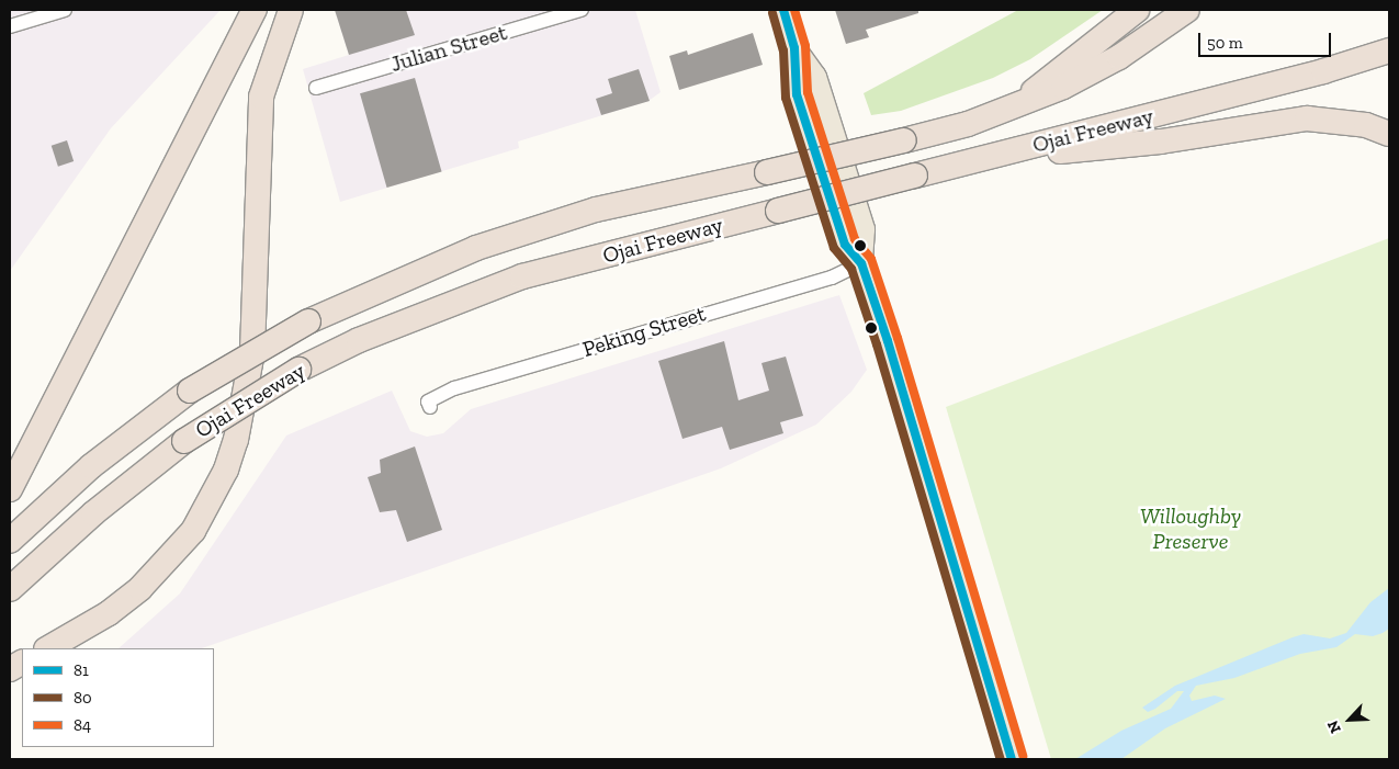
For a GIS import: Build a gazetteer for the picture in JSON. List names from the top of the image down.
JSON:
{
  "streets": {
    "highway": ["Ojai Freeway"],
    "street": ["Julian Street", "Peking Street"]
  },
  "parks": ["Willoughby Preserve"],
  "lines": ["transit line 81", "transit line 84", "transit line 80"],
  "legend": ["81", "80", "84"],
  "scale_bar": "50 m",
  "north": "bottom left"
}
